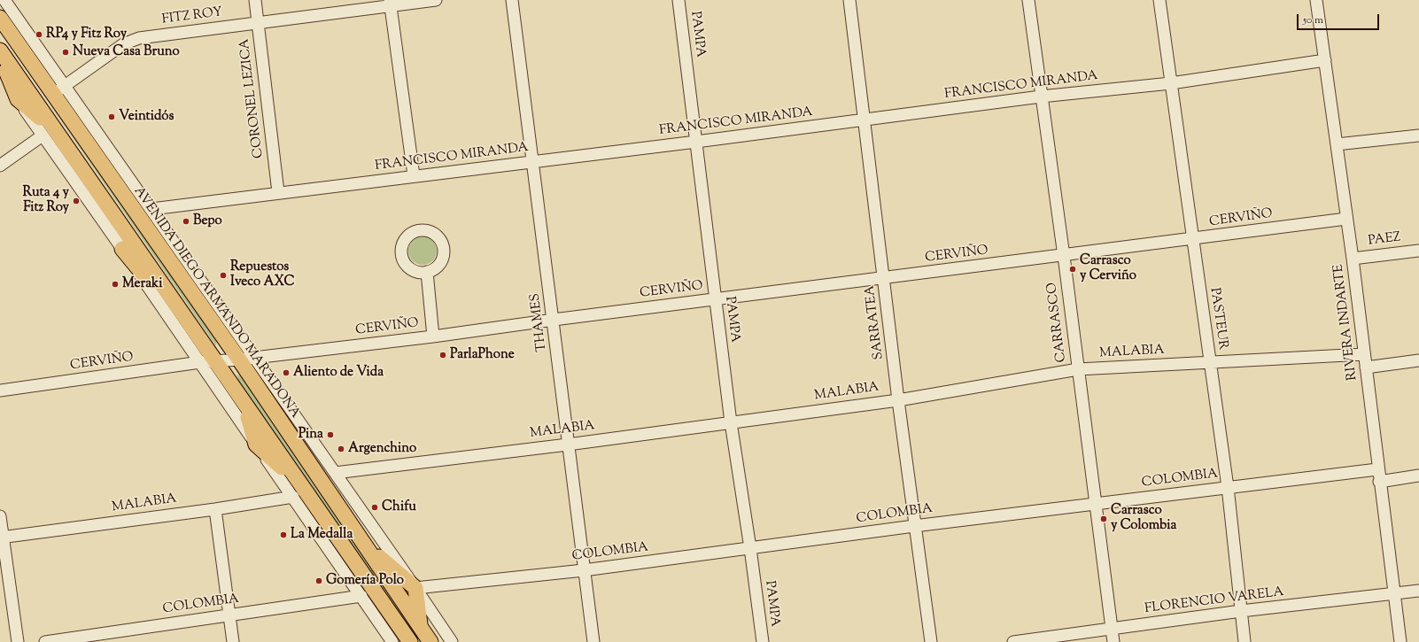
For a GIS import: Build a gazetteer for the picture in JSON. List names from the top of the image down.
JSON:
{
  "streets": {
    "main road": ["AVENIDA DIEGO ARMANDO MARADONA"],
    "street": [
      "FITZ ROY",
      "PAMPA",
      "FRANCISCO MIRANDA",
      "CORONEL LEZICA",
      "CERVIÑO",
      "PAEZ",
      "PASTEUR",
      "THAMES",
      "SARRATEA",
      "CARRASCO",
      "RIVERA INDARTE",
      "MALABIA",
      "COLOMBIA",
      "FLORENCIO VARELA"
    ]
  },
  "crossings": [
    ["FITZ ROY", "CORONEL LEZICA"],
    ["FITZ ROY", "AVENIDA DIEGO ARMANDO MARADONA"],
    ["PAMPA", "FRANCISCO MIRANDA"],
    ["PAMPA", "CERVIÑO"],
    ["PAMPA", "MALABIA"],
    ["PAMPA", "COLOMBIA"],
    ["FRANCISCO MIRANDA", "CORONEL LEZICA"],
    ["FRANCISCO MIRANDA", "AVENIDA DIEGO ARMANDO MARADONA"],
    ["FRANCISCO MIRANDA", "PASTEUR"],
    ["FRANCISCO MIRANDA", "THAMES"],
    ["FRANCISCO MIRANDA", "SARRATEA"],
    ["FRANCISCO MIRANDA", "CARRASCO"],
    ["FRANCISCO MIRANDA", "RIVERA INDARTE"],
    ["CERVIÑO", "AVENIDA DIEGO ARMANDO MARADONA"],
    ["CERVIÑO", "PASTEUR"],
    ["CERVIÑO", "THAMES"],
    ["CERVIÑO", "SARRATEA"],
    ["CERVIÑO", "CARRASCO"],
    ["CERVIÑO", "RIVERA INDARTE"],
    ["PAEZ", "RIVERA INDARTE"],
    ["AVENIDA DIEGO ARMANDO MARADONA", "MALABIA"],
    ["AVENIDA DIEGO ARMANDO MARADONA", "COLOMBIA"],
    ["PASTEUR", "MALABIA"],
    ["PASTEUR", "COLOMBIA"],
    ["PASTEUR", "FLORENCIO VARELA"],
    ["THAMES", "MALABIA"],
    ["THAMES", "COLOMBIA"],
    ["SARRATEA", "MALABIA"],
    ["SARRATEA", "COLOMBIA"],
    ["CARRASCO", "MALABIA"],
    ["CARRASCO", "COLOMBIA"],
    ["CARRASCO", "FLORENCIO VARELA"],
    ["RIVERA INDARTE", "MALABIA"],
    ["RIVERA INDARTE", "COLOMBIA"],
    ["RIVERA INDARTE", "FLORENCIO VARELA"]
  ],
  "places": [
    "RP4 y Fitz Roy",
    "Nueva Casa Bruno",
    "Veintidós",
    "Ruta 4 y Fitz Roy",
    "Bepo",
    "Carrasco y Cerviño",
    "Repuestos Iveco AXC",
    "Meraki",
    "ParlaPhone",
    "Aliento de Vida",
    "Pina",
    "Argenchino",
    "Chifu",
    "Carrasco y Colombia",
    "La Medalla",
    "Gomería Polo"
  ],
  "scale_bar": "50 m"
}
